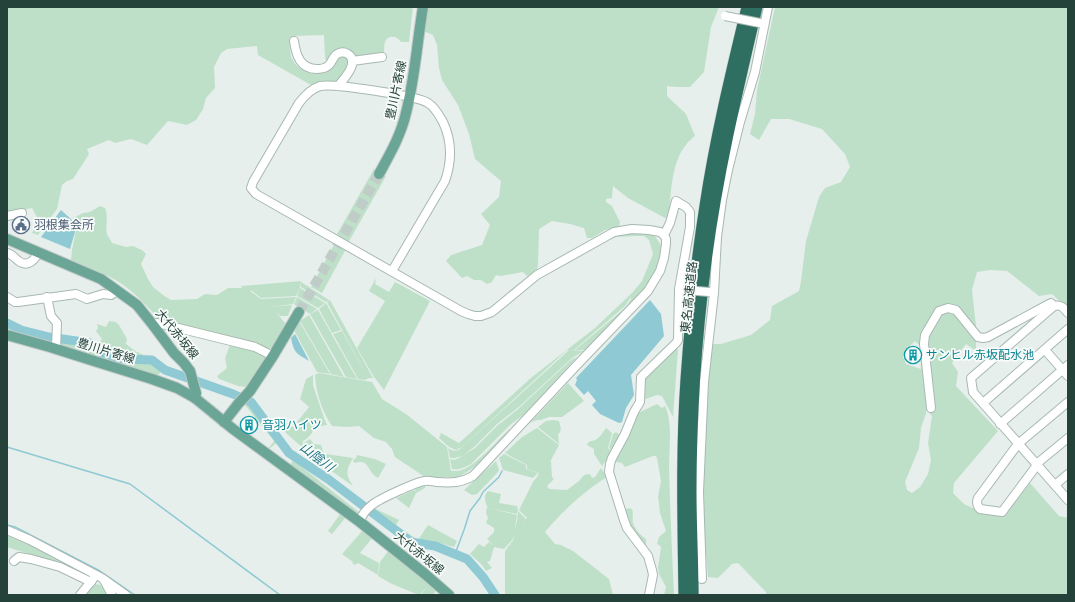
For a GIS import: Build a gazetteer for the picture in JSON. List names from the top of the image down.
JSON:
{
  "streets": {
    "highway": ["東名高速道路"],
    "main road": ["豊川片寄線", "大代赤坂線"]
  },
  "crossings": [
    ["豊川片寄線", "大代赤坂線"]
  ],
  "water": ["山陰川"],
  "places": {
    "public building": ["羽根集会所"],
    "building": ["サンヒル赤坂配水池", "音羽ハイツ"]
  }
}
